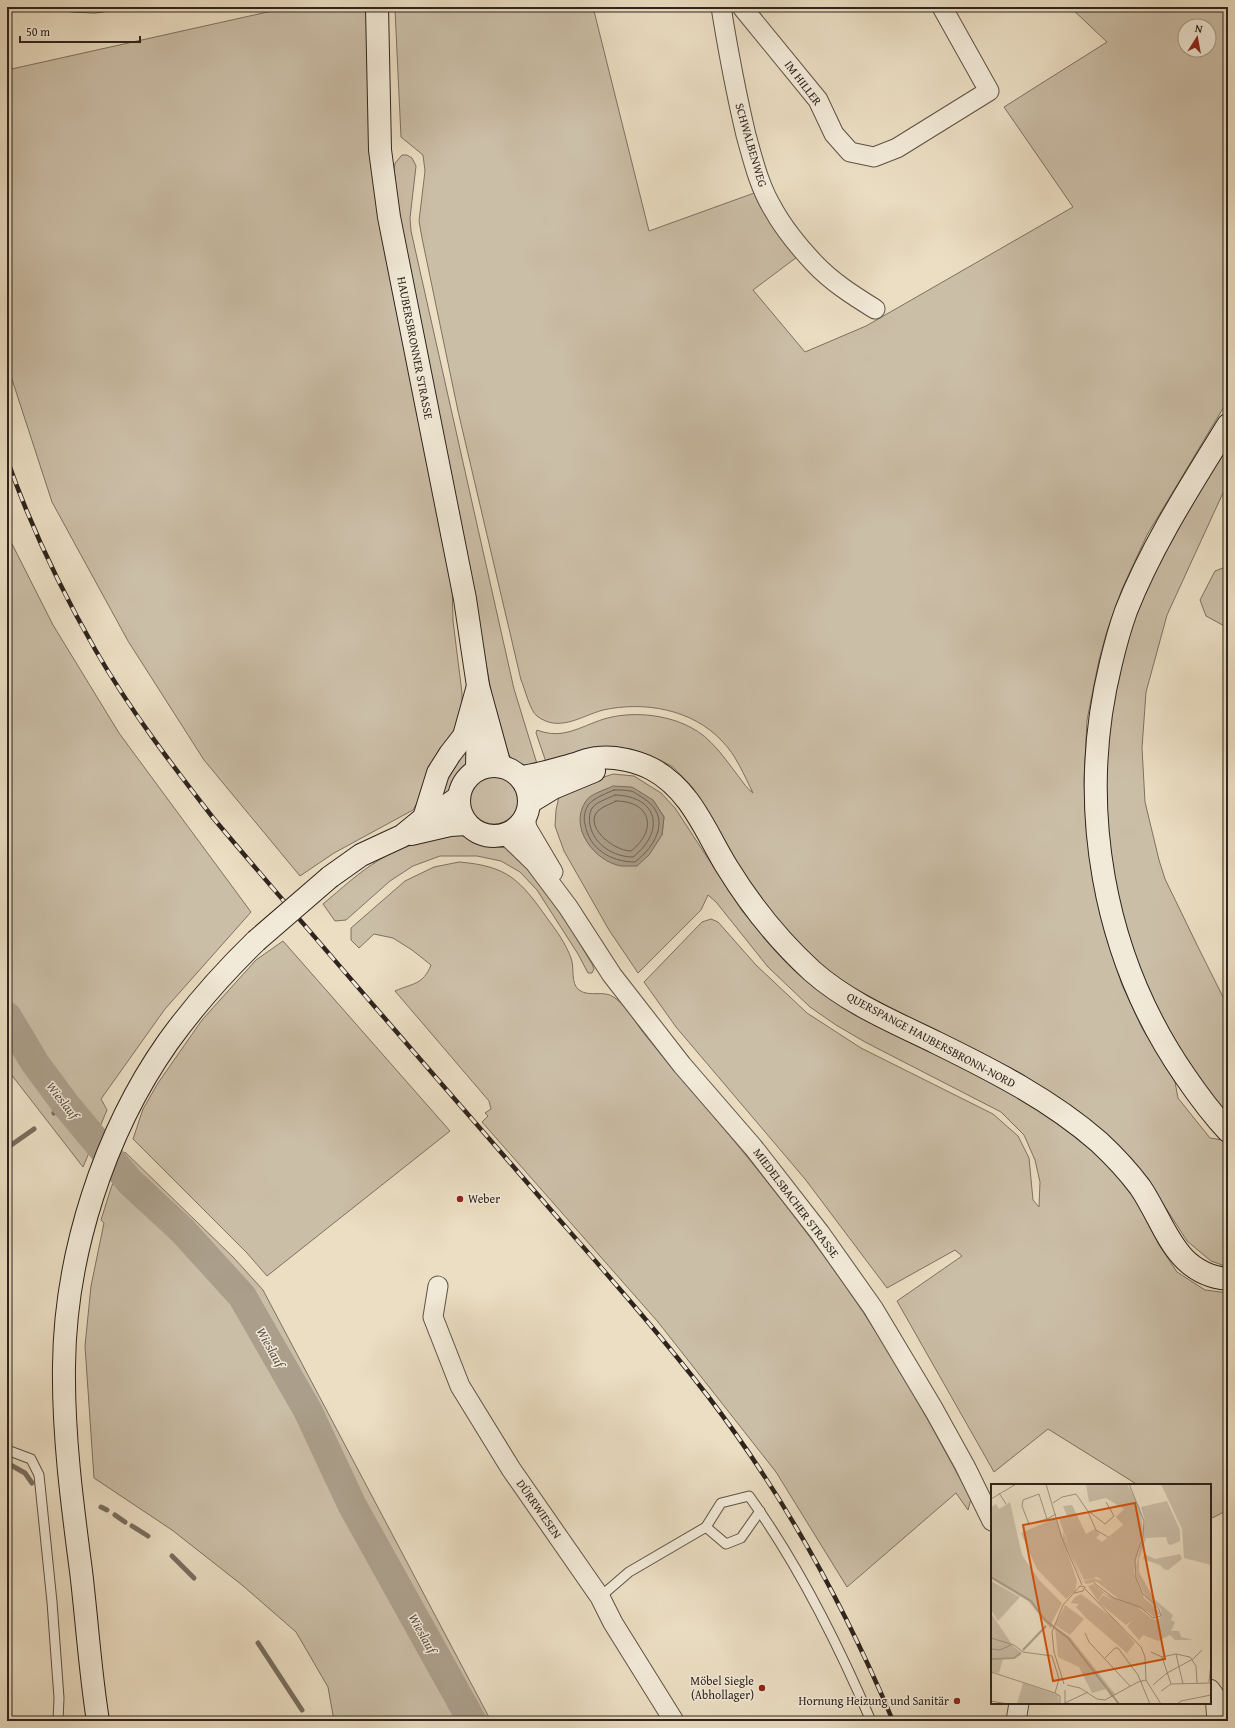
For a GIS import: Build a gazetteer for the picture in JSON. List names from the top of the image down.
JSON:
{
  "streets": {
    "main road": ["HAUBERSBRONNER STRASSE", "QUERSPANGE HAUBERSBRONN-NORD"],
    "street": [
      "IM HILLER",
      "SCHWALBENWEG",
      "MIEDELSBACHER STRASSE",
      "DÜRRWIESEN"
    ]
  },
  "water": ["Wieslauf"],
  "places": ["Weber", "Möbel Siegle (Abhollager)", "Hornung Heizung und Sanitär"],
  "scale_bar": "50 m",
  "north": "top"
}
